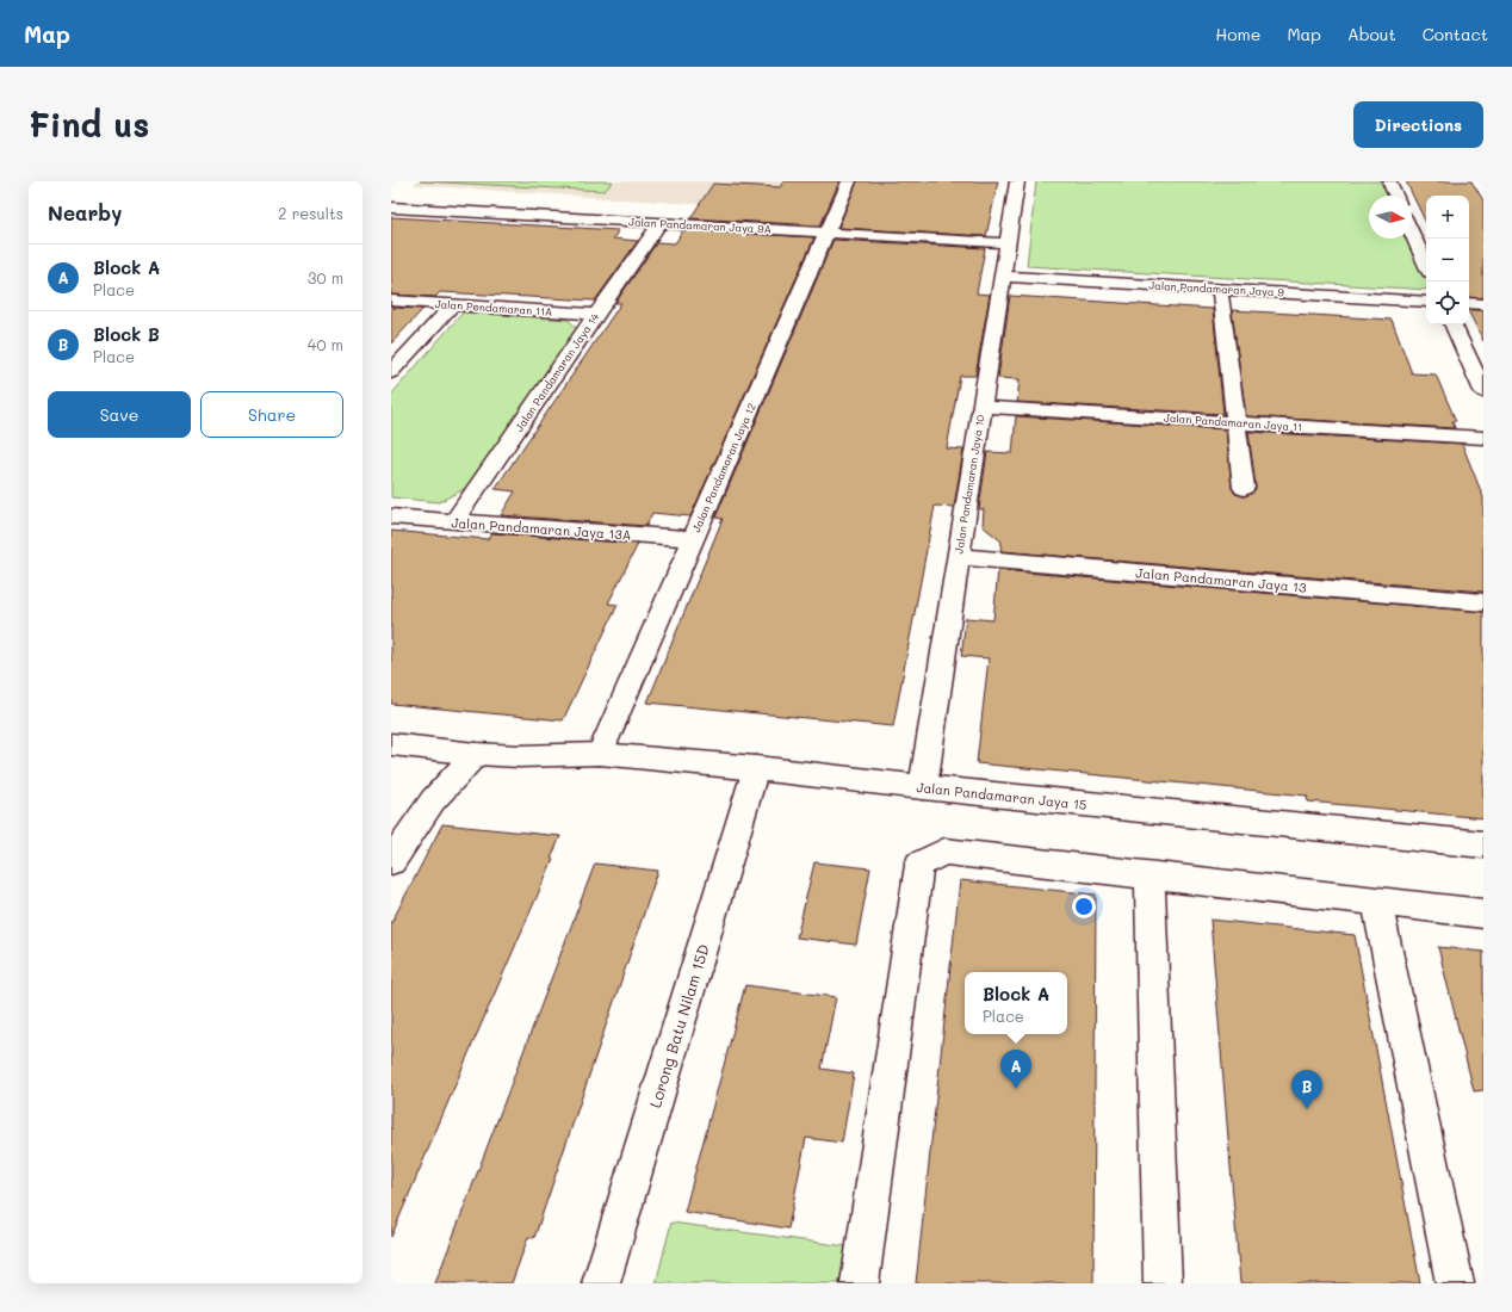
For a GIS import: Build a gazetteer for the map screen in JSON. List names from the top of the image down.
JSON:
{
  "streets": {
    "street": [
      "Jalan Pandamaran Jaya 9A",
      "Jalan Pandamaran Jaya 9",
      "Jalan Pendamaran 11A",
      "Jalan Pandamaran Jaya 14",
      "Jalan Pandamaran Jaya 11",
      "Jalan Pandamaran Jaya 12",
      "Jalan Pandamaran Jaya 10",
      "Jalan Pandamaran Jaya 13A",
      "Jalan Pandamaran Jaya 13",
      "Jalan Pandamaran Jaya 15",
      "Lorong Batu Nilam 15D"
    ]
  },
  "crossings": [
    ["Jalan Pandamaran Jaya 9A", "Jalan Pandamaran Jaya 14"],
    ["Jalan Pandamaran Jaya 9A", "Jalan Pandamaran Jaya 12"],
    ["Jalan Pandamaran Jaya 9A", "Jalan Pandamaran Jaya 10"],
    ["Jalan Pandamaran Jaya 9", "Jalan Pandamaran Jaya 10"],
    ["Jalan Pendamaran 11A", "Jalan Pandamaran Jaya 14"],
    ["Jalan Pandamaran Jaya 14", "Jalan Pandamaran Jaya 13A"],
    ["Jalan Pandamaran Jaya 11", "Jalan Pandamaran Jaya 10"],
    ["Jalan Pandamaran Jaya 12", "Jalan Pandamaran Jaya 13A"],
    ["Jalan Pandamaran Jaya 12", "Jalan Pandamaran Jaya 15"],
    ["Jalan Pandamaran Jaya 10", "Jalan Pandamaran Jaya 13"],
    ["Jalan Pandamaran Jaya 10", "Jalan Pandamaran Jaya 15"],
    ["Jalan Pandamaran Jaya 15", "Lorong Batu Nilam 15D"]
  ],
  "north": "right",
  "page": {
    "header": "Map",
    "nav": [
      "Home",
      "Map",
      "About",
      "Contact"
    ],
    "buttons": [
      "Directions",
      ["Save", "Share"]
    ],
    "title": "Find us",
    "heading": ["Nearby", "2 results"],
    "map_buttons": ["+", "−"],
    "list": [
      {
        "mark": "A",
        "name": "Block A",
        "note": "Place",
        "value": "30 m"
      },
      {
        "mark": "B",
        "name": "Block B",
        "note": "Place",
        "value": "40 m"
      }
    ],
    "popup": ["Block A", "Place"],
    "pins": ["A", "B"]
  }
}
